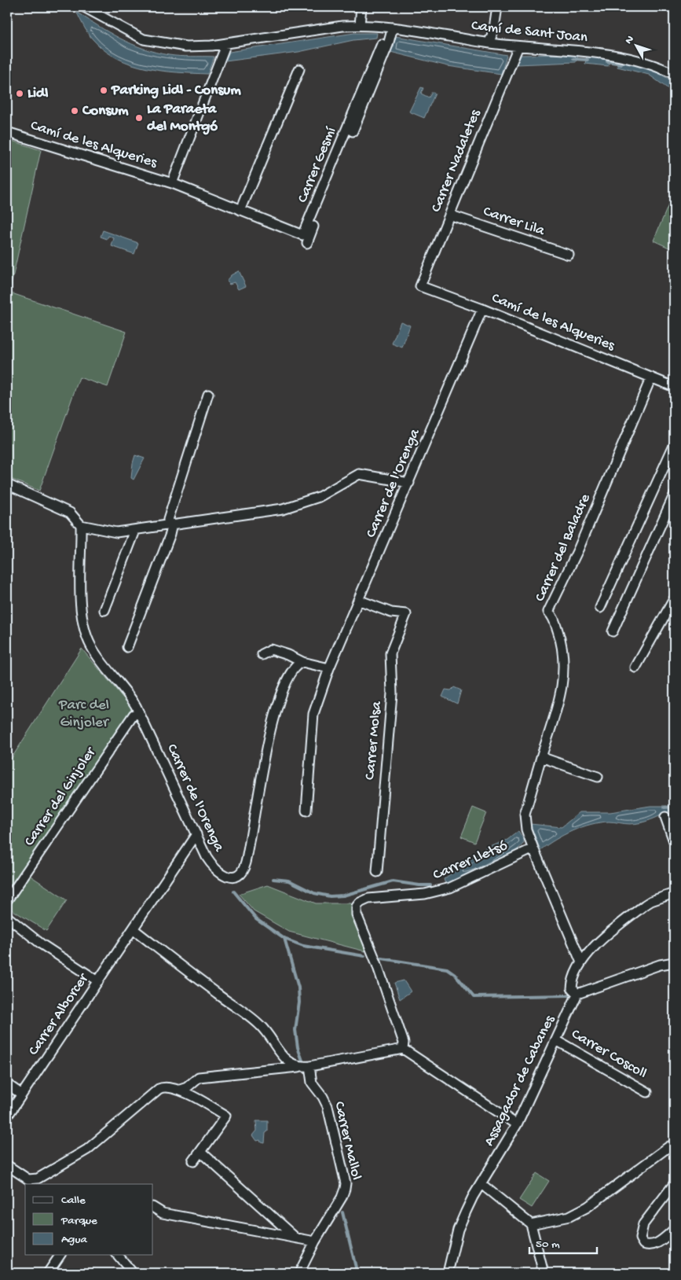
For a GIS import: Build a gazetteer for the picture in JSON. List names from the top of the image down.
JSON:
{
  "streets": {
    "street": [
      "Camí de Sant Joan",
      "Camí de les Alqueries",
      "Carrer Nadaletes",
      "Carrer Gesmí",
      "Carrer Lila",
      "Carrer de l'Orenga",
      "Carrer del Baladre",
      "Carrer Molsa",
      "Carrer del Ginjoler",
      "Carrer Lletsó",
      "Carrer Alborcer",
      "Carrer Coscoll",
      "Assagador de Cabanes",
      "Carrer Mallol"
    ]
  },
  "crossings": [
    ["Camí de Sant Joan", "Carrer Nadaletes"],
    ["Camí de Sant Joan", "Carrer Gesmí"],
    ["Camí de les Alqueries", "Carrer Nadaletes"],
    ["Camí de les Alqueries", "Carrer Gesmí"],
    ["Camí de les Alqueries", "Carrer de l'Orenga"],
    ["Camí de les Alqueries", "Carrer del Baladre"],
    ["Carrer Nadaletes", "Carrer Lila"],
    ["Carrer de l'Orenga", "Carrer Molsa"],
    ["Carrer de l'Orenga", "Carrer del Ginjoler"],
    ["Carrer de l'Orenga", "Carrer Alborcer"],
    ["Carrer del Baladre", "Carrer Lletsó"],
    ["Carrer Coscoll", "Assagador de Cabanes"]
  ],
  "parks": ["Parc del Ginjoler"],
  "places": [
    "Parking Lidl - Consum",
    "Lidl",
    "Consum",
    "La Paraeta del Montgó"
  ],
  "legend": ["Calle", "Parque", "Agua"],
  "scale_bar": "50 m",
  "north": "top left"
}
